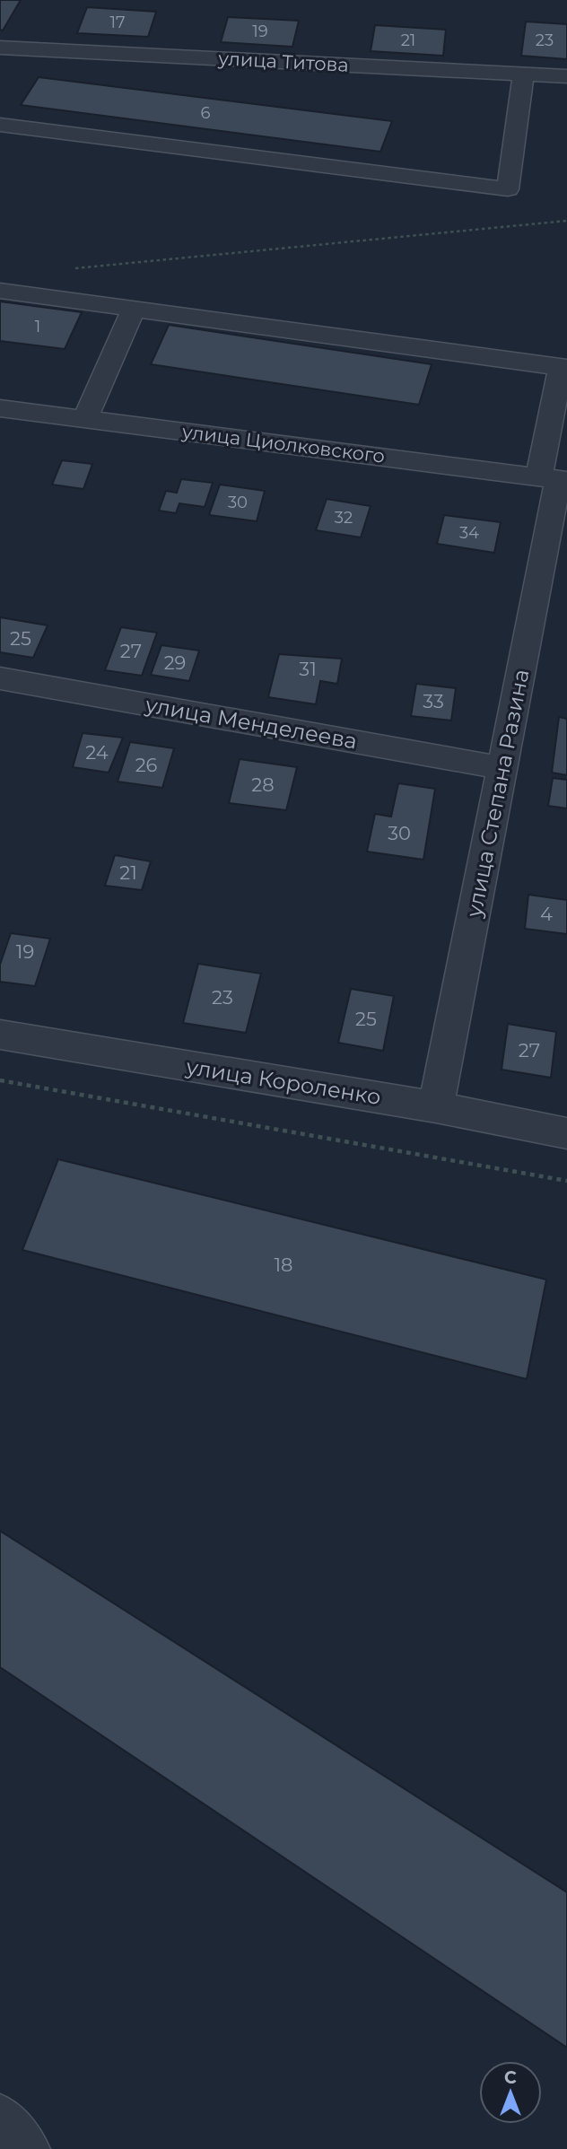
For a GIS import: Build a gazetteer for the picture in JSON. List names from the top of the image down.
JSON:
{
  "streets": {
    "street": [
      "улица Титова",
      "улица Циолковского",
      "улица Менделеева",
      "улица Степана Разина",
      "улица Короленко"
    ]
  },
  "crossings": [
    ["улица Циолковского", "улица Степана Разина"],
    ["улица Менделеева", "улица Степана Разина"],
    ["улица Степана Разина", "улица Короленко"]
  ],
  "house_numbers": [
    "17",
    "19",
    "21",
    "23",
    "6",
    "1",
    "30",
    "32",
    "34",
    "25",
    "27",
    "29",
    "31",
    "33",
    "24",
    "26",
    "28",
    "30",
    "21",
    "4",
    "19",
    "23",
    "25",
    "27",
    "18"
  ],
  "north": "top"
}
